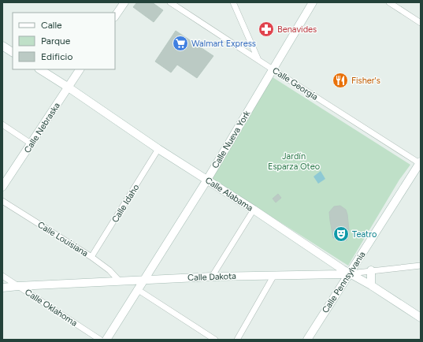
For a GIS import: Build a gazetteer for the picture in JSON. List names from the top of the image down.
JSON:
{
  "streets": {
    "street": [
      "Calle Georgia",
      "Calle Nebraska",
      "Calle Nueva York",
      "Calle Alabama",
      "Calle Idaho",
      "Calle Louisiana",
      "Calle Dakota",
      "Calle Pennsylvania",
      "Calle Oklahoma"
    ]
  },
  "crossings": [
    ["Calle Georgia", "Calle Nueva York"],
    ["Calle Georgia", "Calle Pennsylvania"],
    ["Calle Nebraska", "Calle Alabama"],
    ["Calle Nueva York", "Calle Alabama"],
    ["Calle Nueva York", "Calle Dakota"],
    ["Calle Alabama", "Calle Idaho"],
    ["Calle Alabama", "Calle Dakota"],
    ["Calle Alabama", "Calle Pennsylvania"],
    ["Calle Idaho", "Calle Louisiana"],
    ["Calle Louisiana", "Calle Dakota"],
    ["Calle Dakota", "Calle Pennsylvania"],
    ["Calle Dakota", "Calle Oklahoma"]
  ],
  "parks": ["Jardín Esparza Oteo"],
  "places": {
    "pharmacy": ["Benavides"],
    "supermarket": ["Walmart Express"],
    "restaurant": ["Fisher's"],
    "theatre": ["Teatro"]
  },
  "legend": ["Calle", "Parque", "Edificio"]
}
